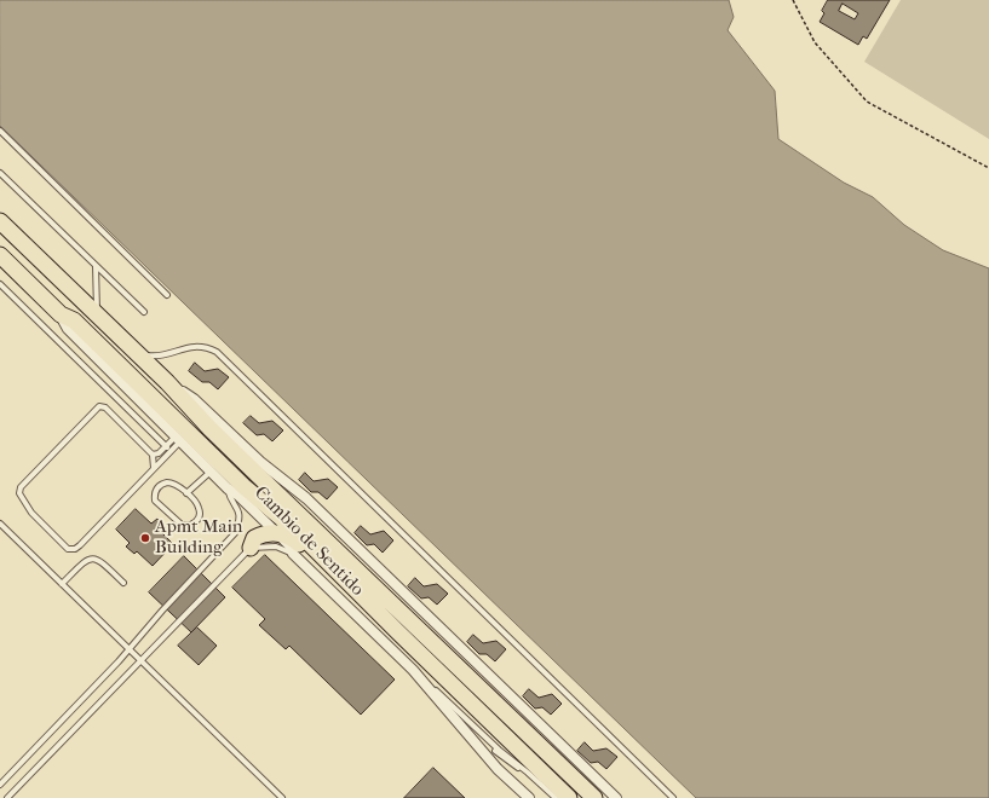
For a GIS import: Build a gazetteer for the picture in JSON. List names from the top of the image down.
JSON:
{
  "streets": {
    "street": ["Cambio de Sentido"]
  },
  "places": ["Apmt Main Building"]
}
